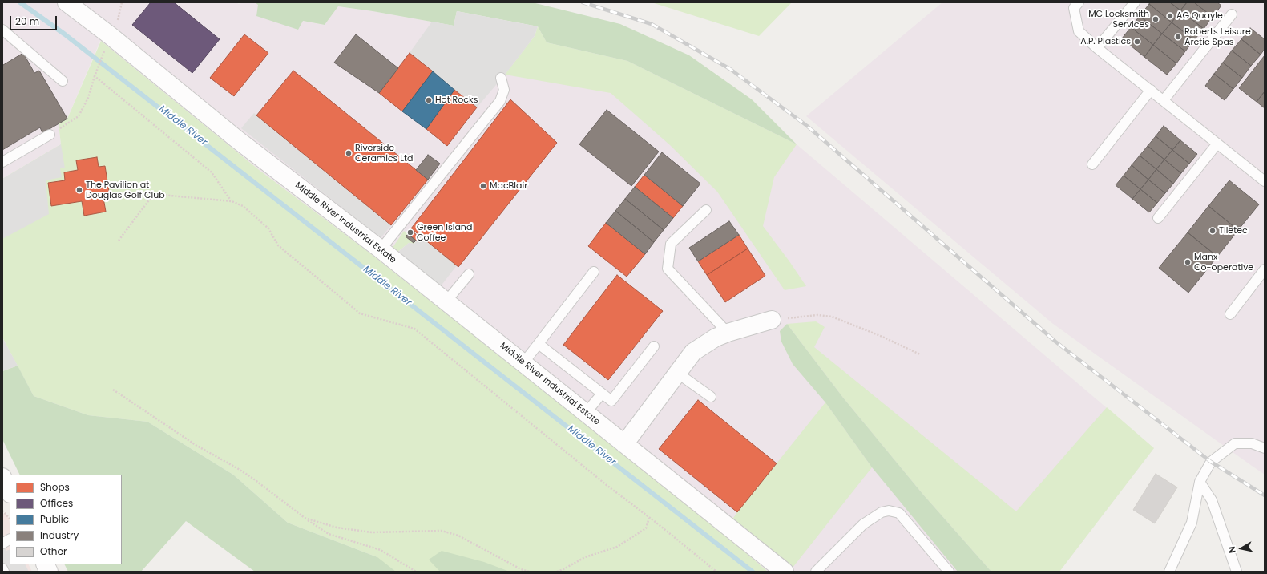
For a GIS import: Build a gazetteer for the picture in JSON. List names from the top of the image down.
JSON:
{
  "streets": {
    "street": ["Middle River Industrial Estate"]
  },
  "water": ["Middle River"],
  "places": [
    "AG Quayle",
    "MC Locksmith Services",
    "Roberts Leisure Arctic Spas",
    "A.P. Plastics",
    "Hot Rocks",
    "Riverside Ceramics Ltd",
    "MacBlair",
    "The Pavilion at Douglas Golf Club",
    "Tiletec",
    "Green Island Coffee",
    "Manx Co-operative"
  ],
  "legend": [
    "Shops",
    "Offices",
    "Public",
    "Industry",
    "Other"
  ],
  "scale_bar": "20 m",
  "north": "left"
}
